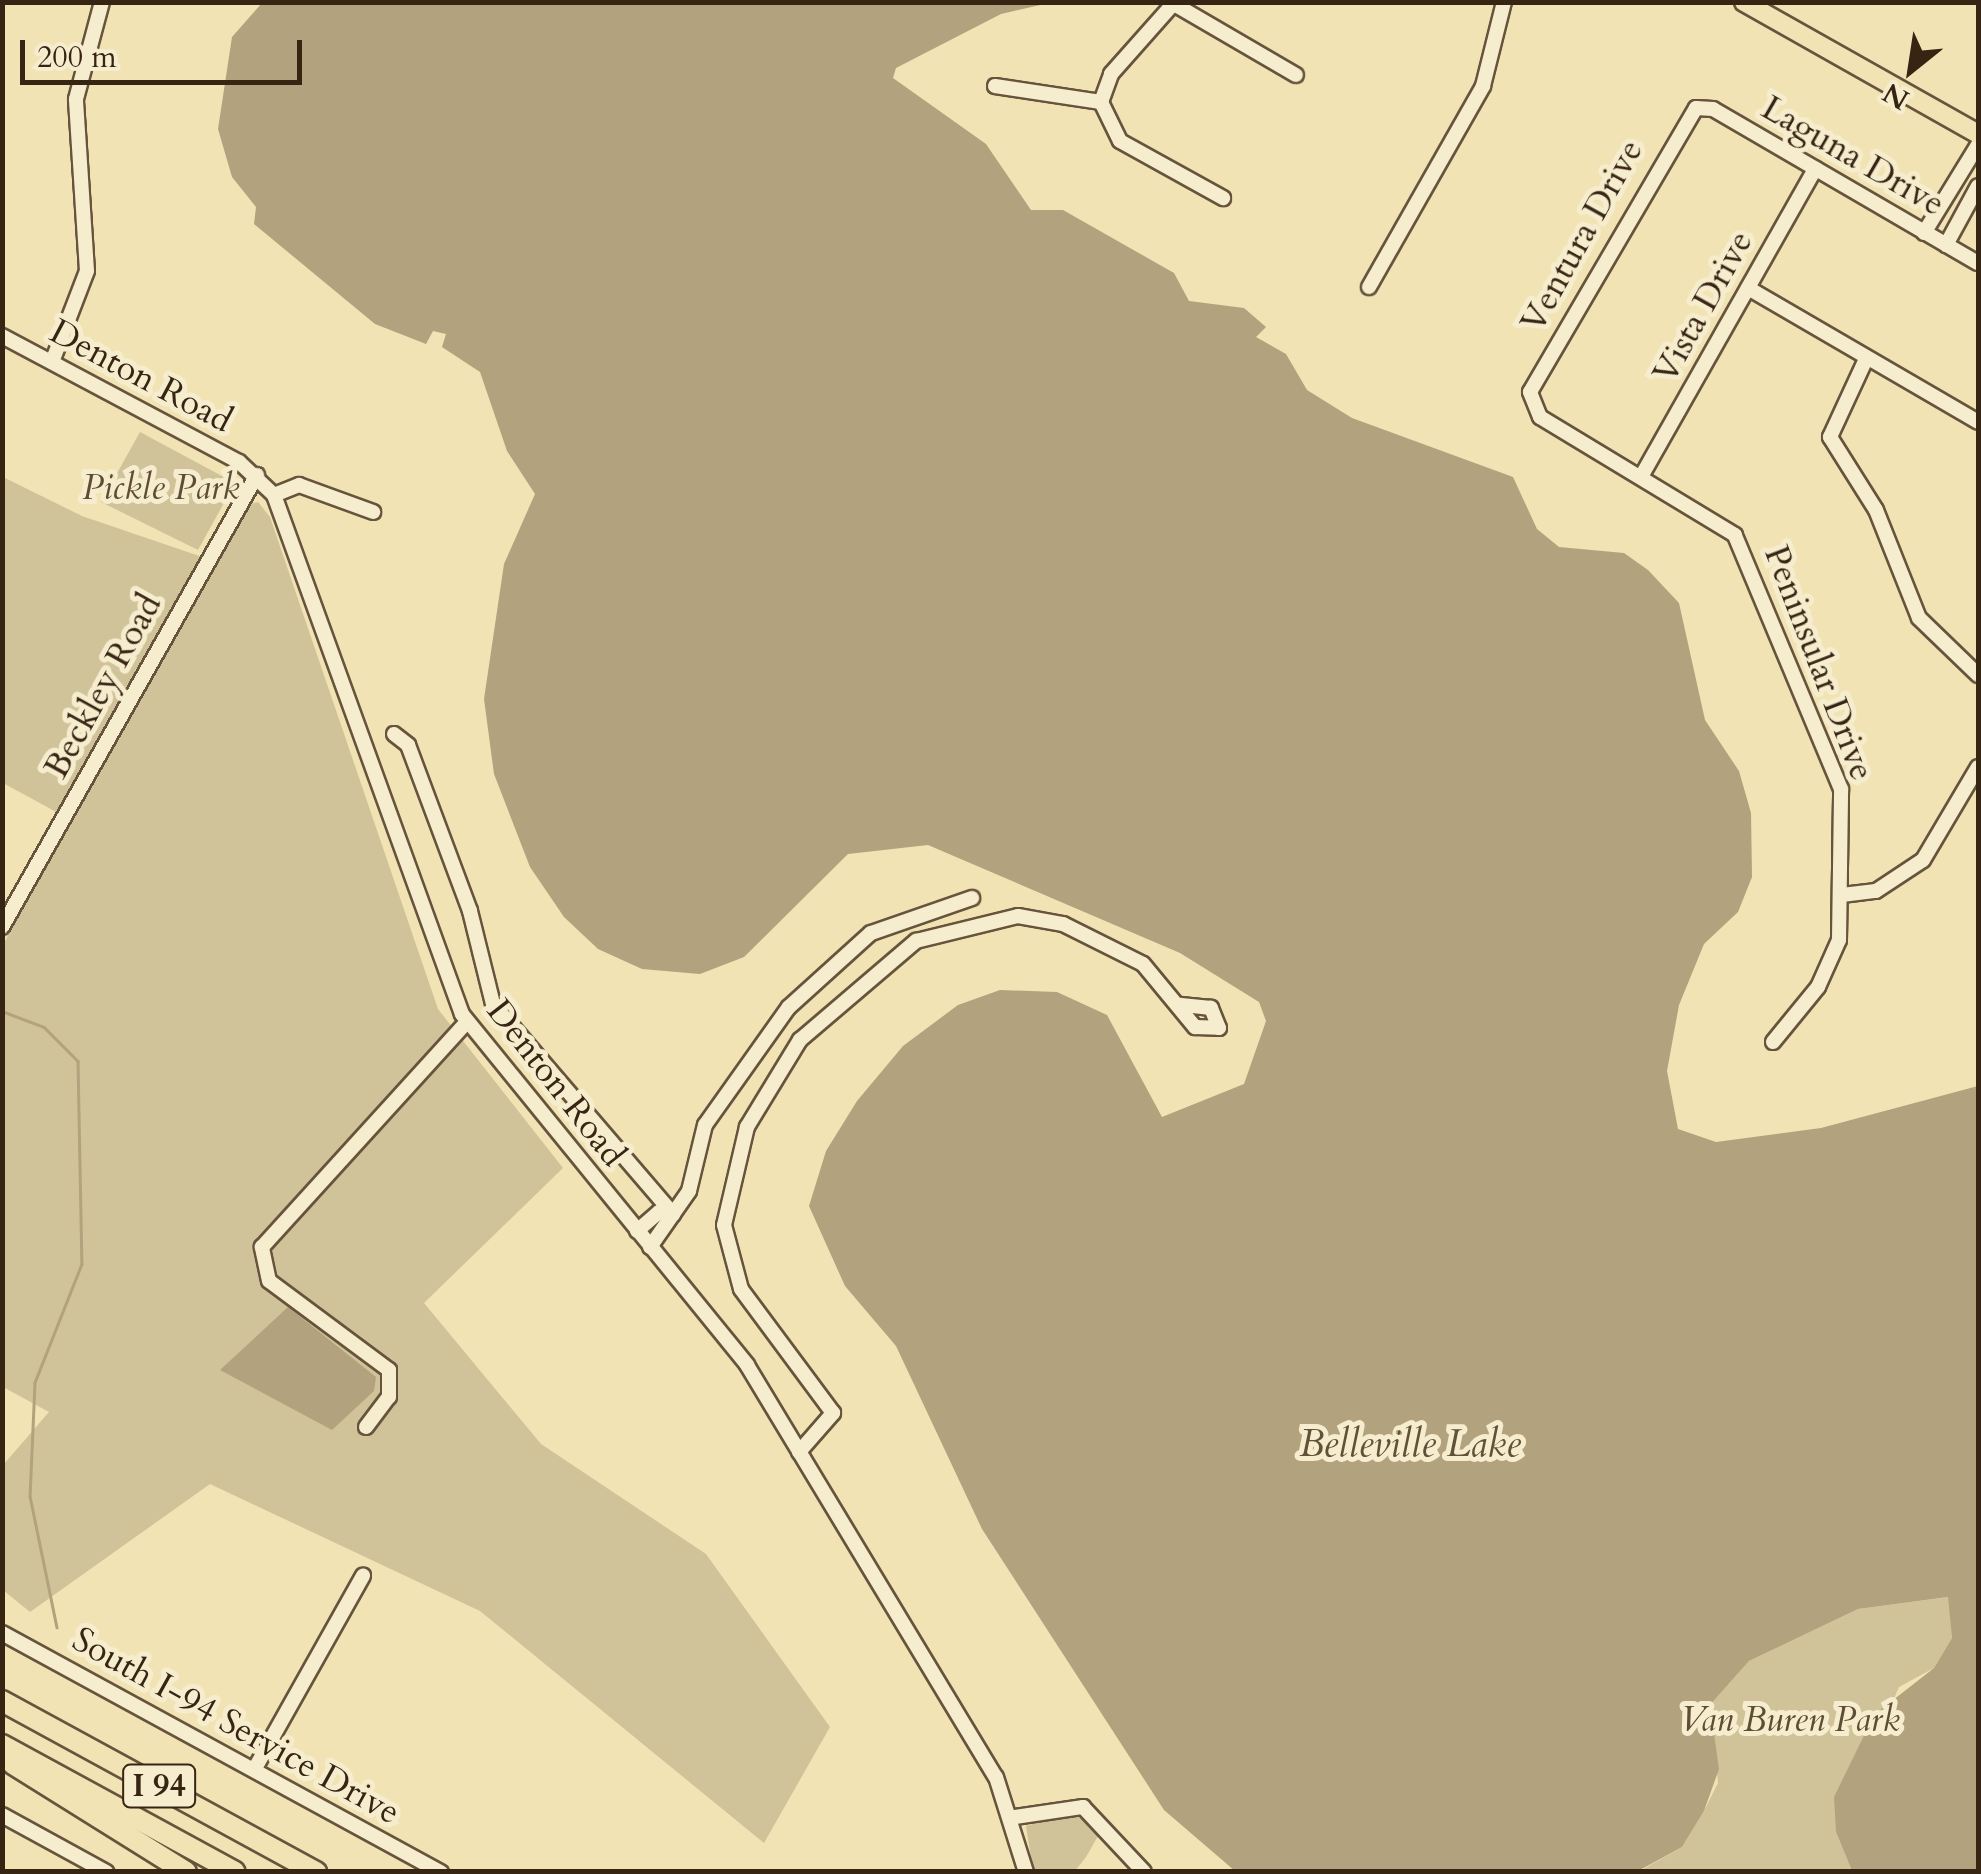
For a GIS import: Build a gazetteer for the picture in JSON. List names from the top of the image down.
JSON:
{
  "streets": {
    "highway": ["I 94"],
    "street": [
      "Laguna Drive",
      "Ventura Drive",
      "Vista Drive",
      "Denton Road",
      "Peninsular Drive",
      "Beckley Road",
      "South I-94 Service Drive"
    ]
  },
  "crossings": [
    ["Laguna Drive", "Ventura Drive"],
    ["Laguna Drive", "Vista Drive"],
    ["Ventura Drive", "Peninsular Drive"],
    ["Vista Drive", "Peninsular Drive"],
    ["Denton Road", "Beckley Road"]
  ],
  "water": ["Belleville Lake"],
  "parks": ["Pickle Park", "Van Buren Park"],
  "scale_bar": "200 m",
  "north": "bottom left"
}
